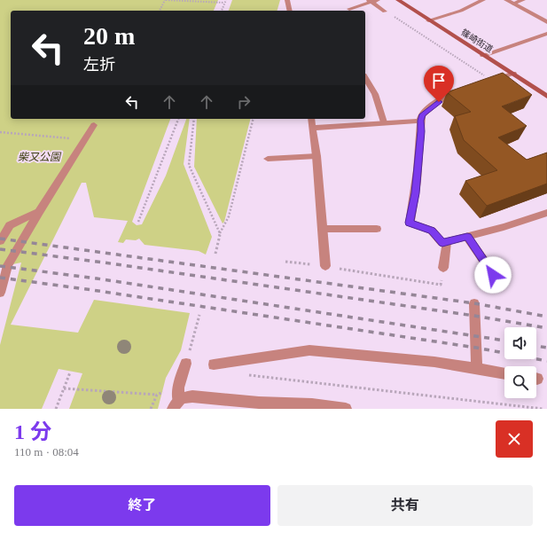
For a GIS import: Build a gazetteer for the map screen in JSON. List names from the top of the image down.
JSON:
{
  "streets": {
    "main road": ["篠崎街道"]
  },
  "parks": ["柴又公園"],
  "page": {
    "turn": ["20 m", "左折"],
    "heading": ["1 分", "110 m · 08:04"],
    "buttons": ["終了", "共有"]
  }
}
